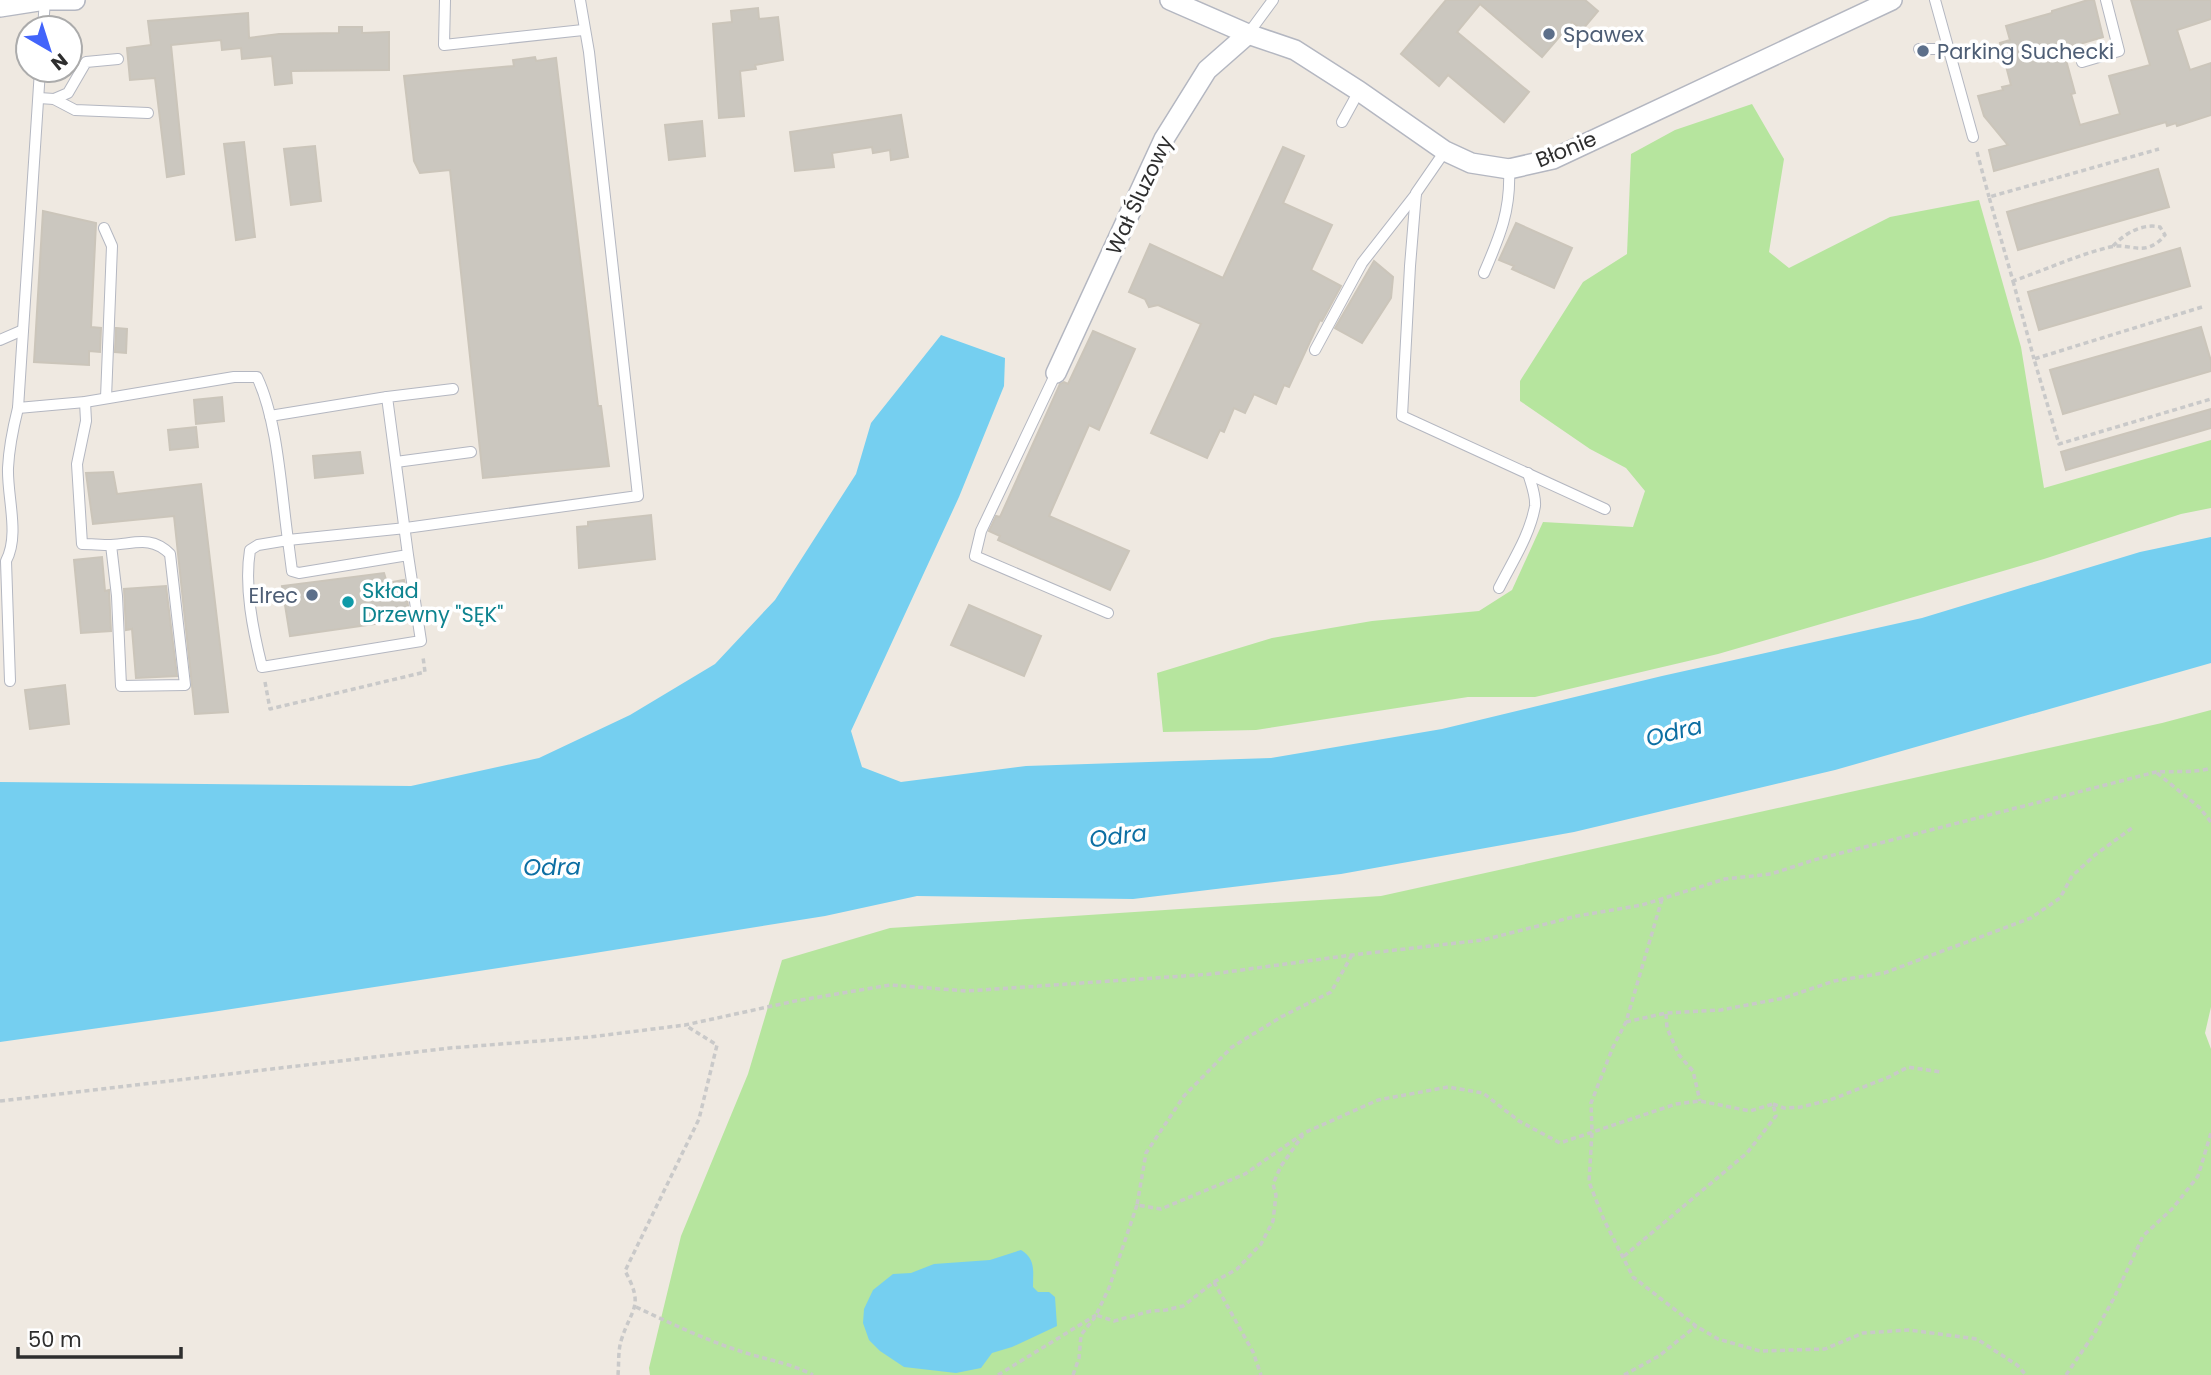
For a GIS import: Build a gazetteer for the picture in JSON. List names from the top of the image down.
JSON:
{
  "streets": {
    "street": ["Błonie", "Wał Śluzowy"]
  },
  "crossings": [
    ["Błonie", "Wał Śluzowy"]
  ],
  "water": ["Odra"],
  "places": [
    "Spawex",
    "Parking Suchecki",
    "Elrec",
    "Skład Drzewny \"SĘK\""
  ],
  "scale_bar": "50 m",
  "north": "bottom right"
}
